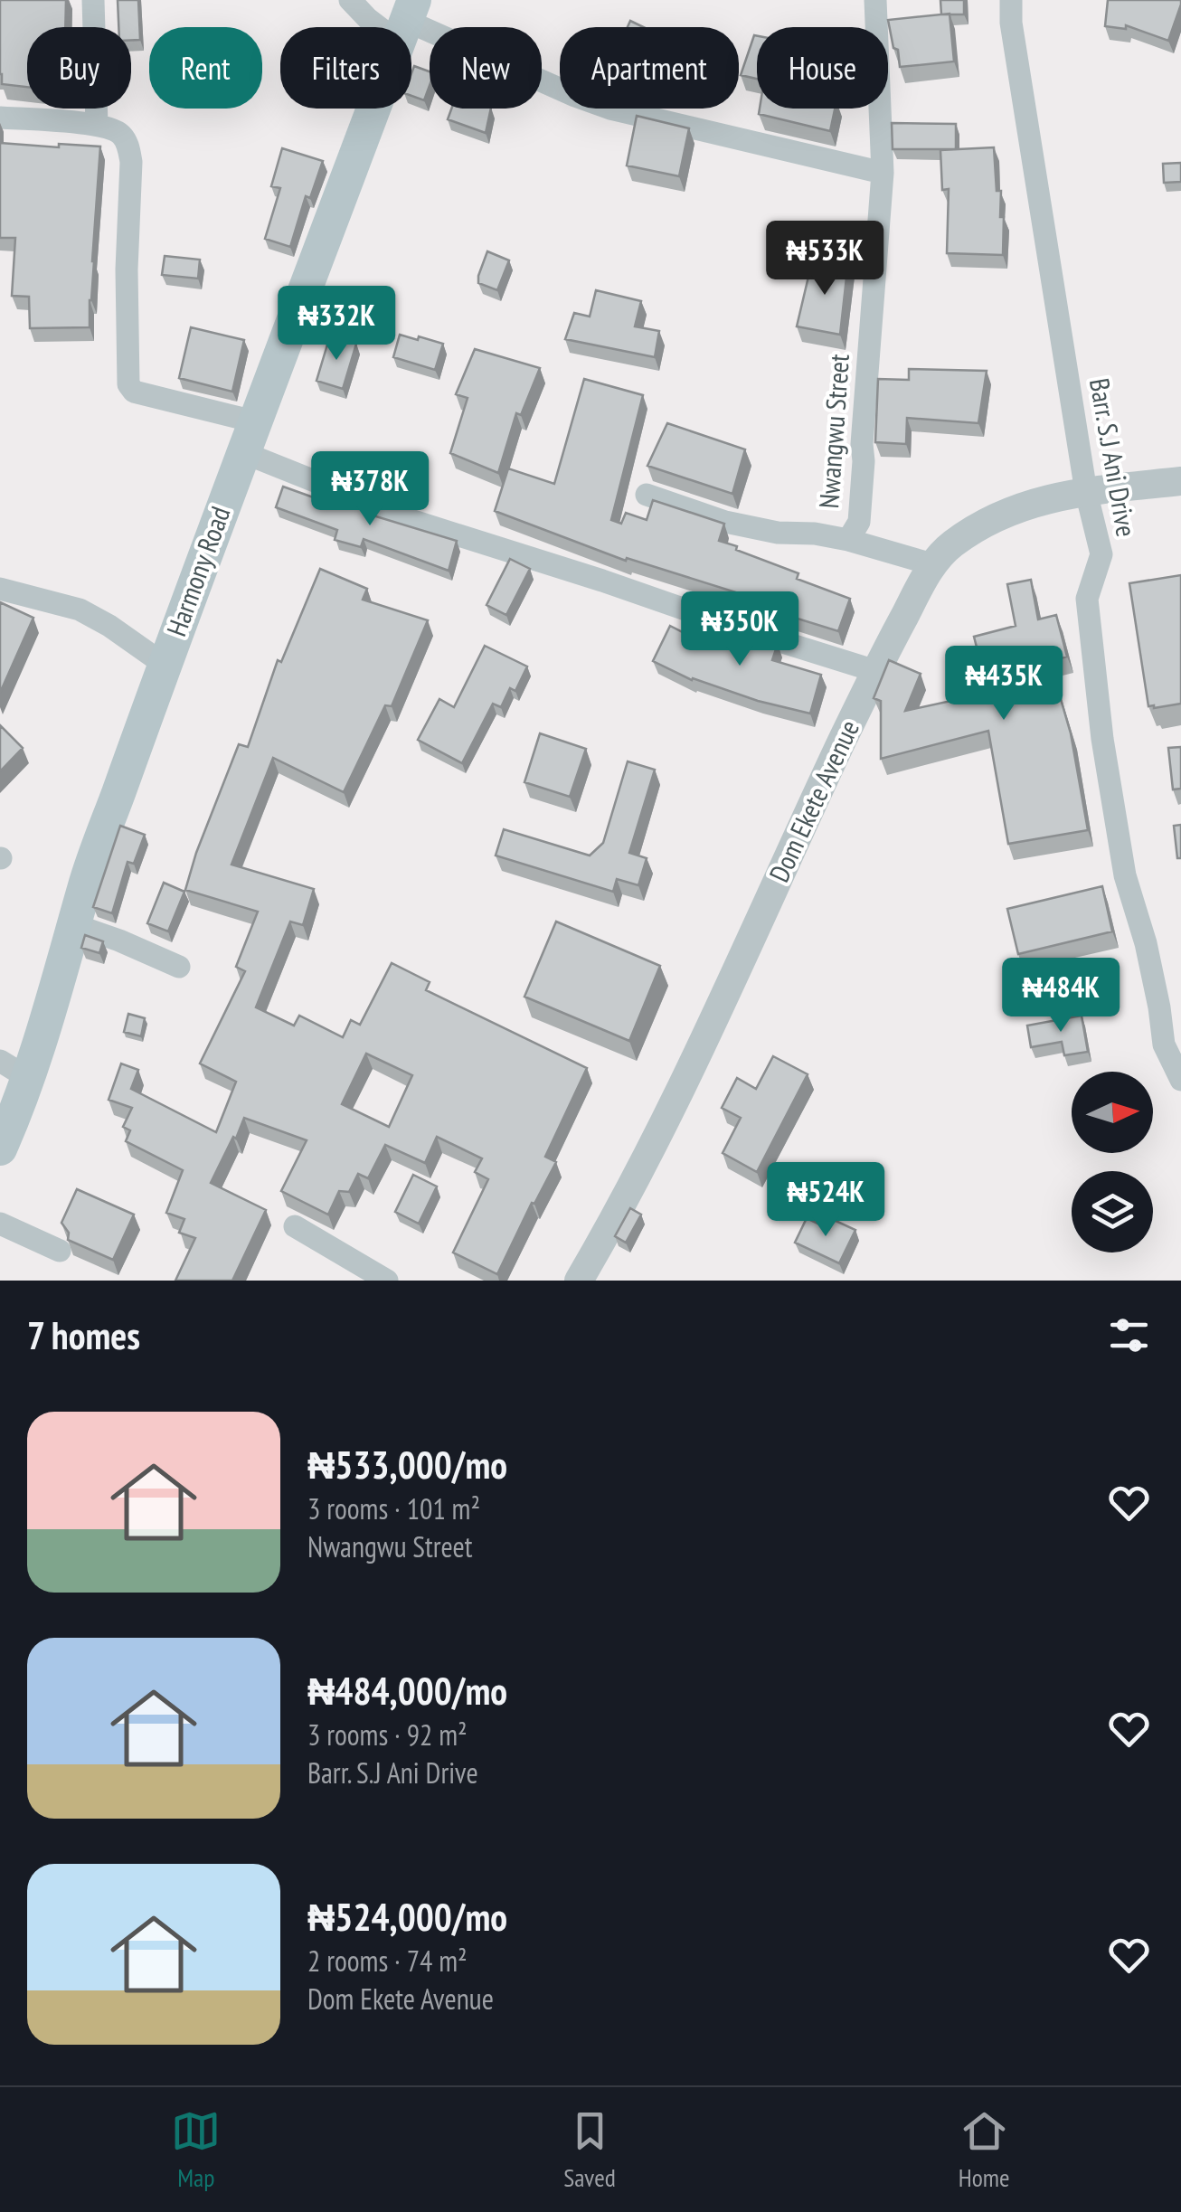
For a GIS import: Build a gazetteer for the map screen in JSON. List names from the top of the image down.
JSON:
{
  "streets": {
    "main road": ["Harmony Road"],
    "street": ["Nwangwu Street", "Barr. S.J Ani Drive", "Dom Ekete Avenue"]
  },
  "crossings": [
    ["Barr. S.J Ani Drive", "Dom Ekete Avenue"]
  ],
  "north": "right",
  "page": {
    "chip": [
      "Buy",
      "Rent",
      "Filters",
      "New",
      "Apartment",
      "House"
    ],
    "price": [
      "₦533K",
      "₦332K",
      "₦378K",
      "₦350K",
      "₦435K",
      "₦484K",
      "₦524K"
    ],
    "heading": "7 homes",
    "list": [
      {
        "name": "₦533,000/mo",
        "note": "3 rooms · 101 m² · Nwangwu Street"
      },
      {
        "name": "₦484,000/mo",
        "note": "3 rooms · 92 m² · Barr. S.J Ani Drive"
      },
      {
        "name": "₦524,000/mo",
        "note": "2 rooms · 74 m² · Dom Ekete Avenue"
      }
    ],
    "tabs": ["Map", "Saved", "Home"]
  }
}
